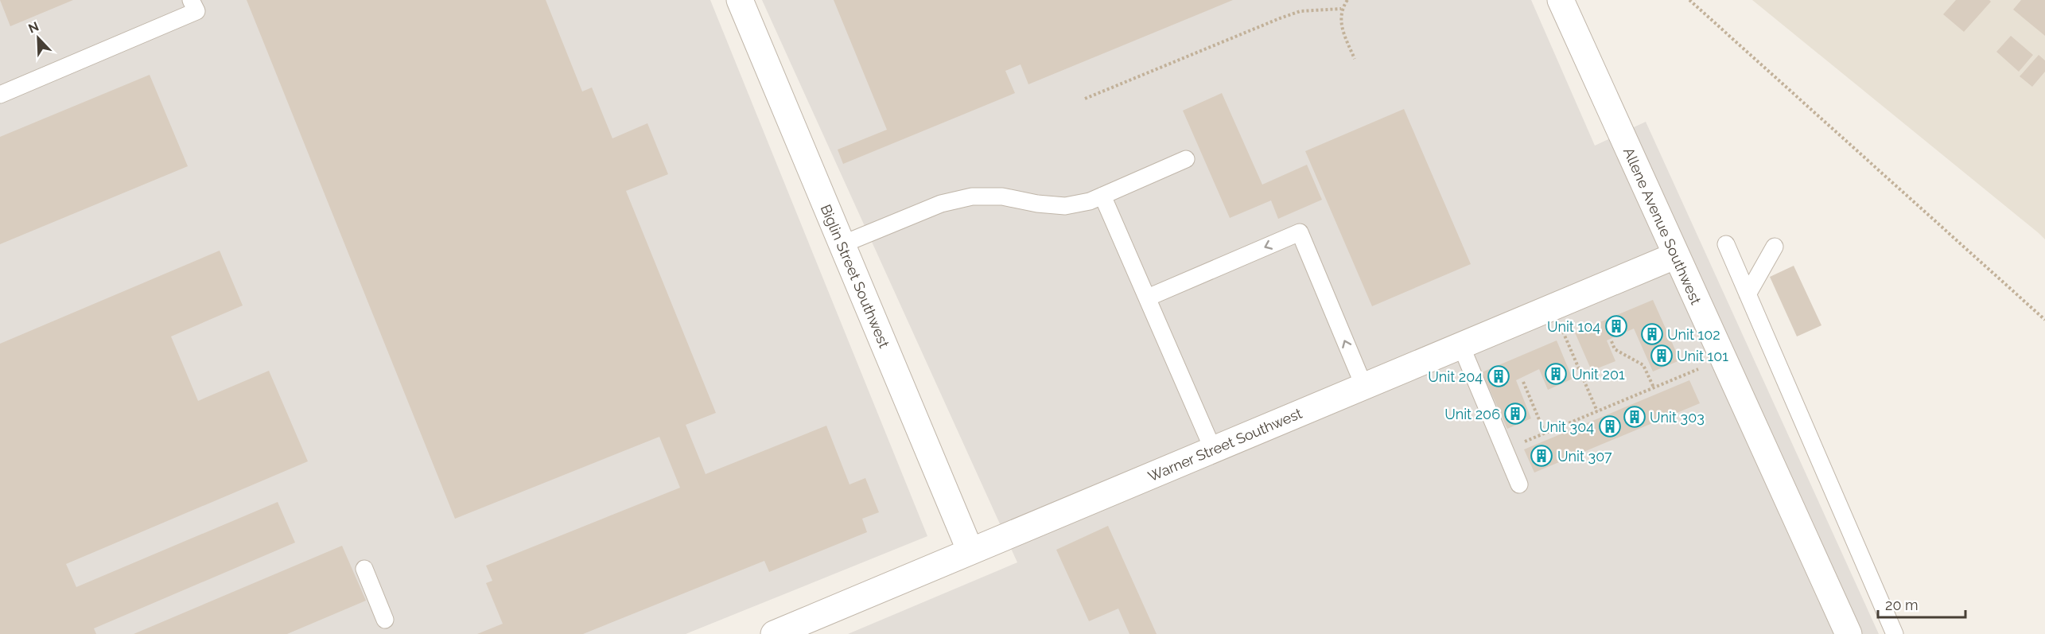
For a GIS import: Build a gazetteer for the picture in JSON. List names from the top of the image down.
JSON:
{
  "streets": {
    "street": ["Allene Avenue Southwest", "Biglin Street Southwest", "Warner Street Southwest"]
  },
  "crossings": [
    ["Allene Avenue Southwest", "Warner Street Southwest"],
    ["Biglin Street Southwest", "Warner Street Southwest"]
  ],
  "places": {
    "building": [
      "Unit 104",
      "Unit 102",
      "Unit 101",
      "Unit 201",
      "Unit 204",
      "Unit 206",
      "Unit 303",
      "Unit 304",
      "Unit 307"
    ]
  },
  "scale_bar": "20 m",
  "north": "top left"
}
